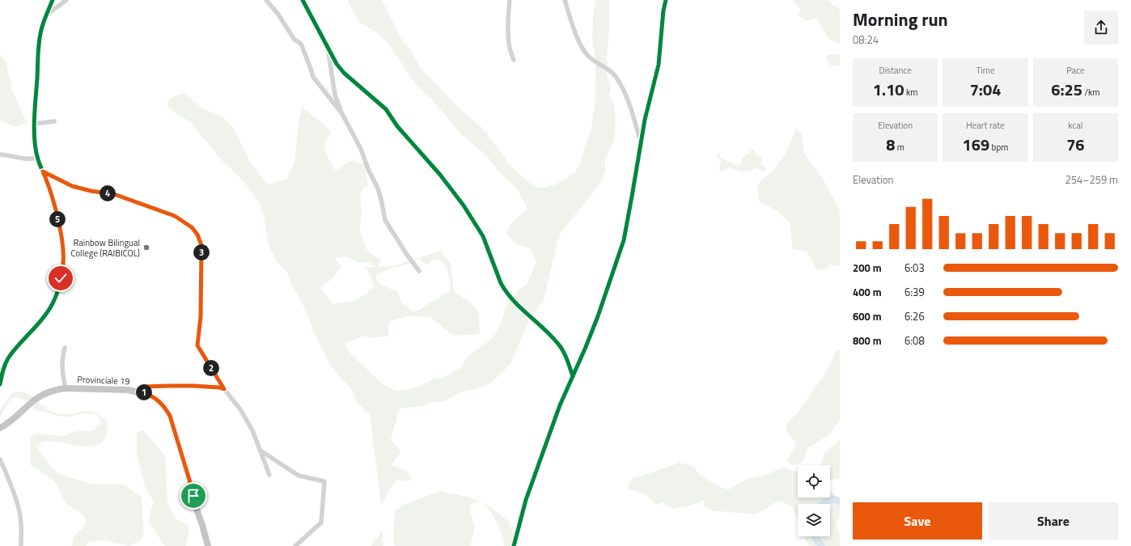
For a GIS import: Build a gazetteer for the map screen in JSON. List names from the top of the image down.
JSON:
{
  "streets": {
    "main road": ["Provinciale 19"]
  },
  "places": ["Rainbow Bilingual College (RAIBICOL)"],
  "page": {
    "heading": ["Morning run", "08:24"],
    "stats": [
      ["Distance", "1.10 km"],
      ["Time", "7:04"],
      ["Pace", "6:25 /km"],
      ["Elevation", "8 m"],
      ["Heart rate", "169 bpm"],
      ["kcal", "76"]
    ],
    "chart": ["Elevation", "254–259 m"],
    "pins": [
      "4",
      "5",
      "3",
      "2",
      "1"
    ],
    "list": [
      {
        "name": "200 m",
        "note": "6:03"
      },
      {
        "name": "400 m",
        "note": "6:39"
      },
      {
        "name": "600 m",
        "note": "6:26"
      },
      {
        "name": "800 m",
        "note": "6:08"
      }
    ],
    "buttons": ["Save", "Share"]
  }
}
